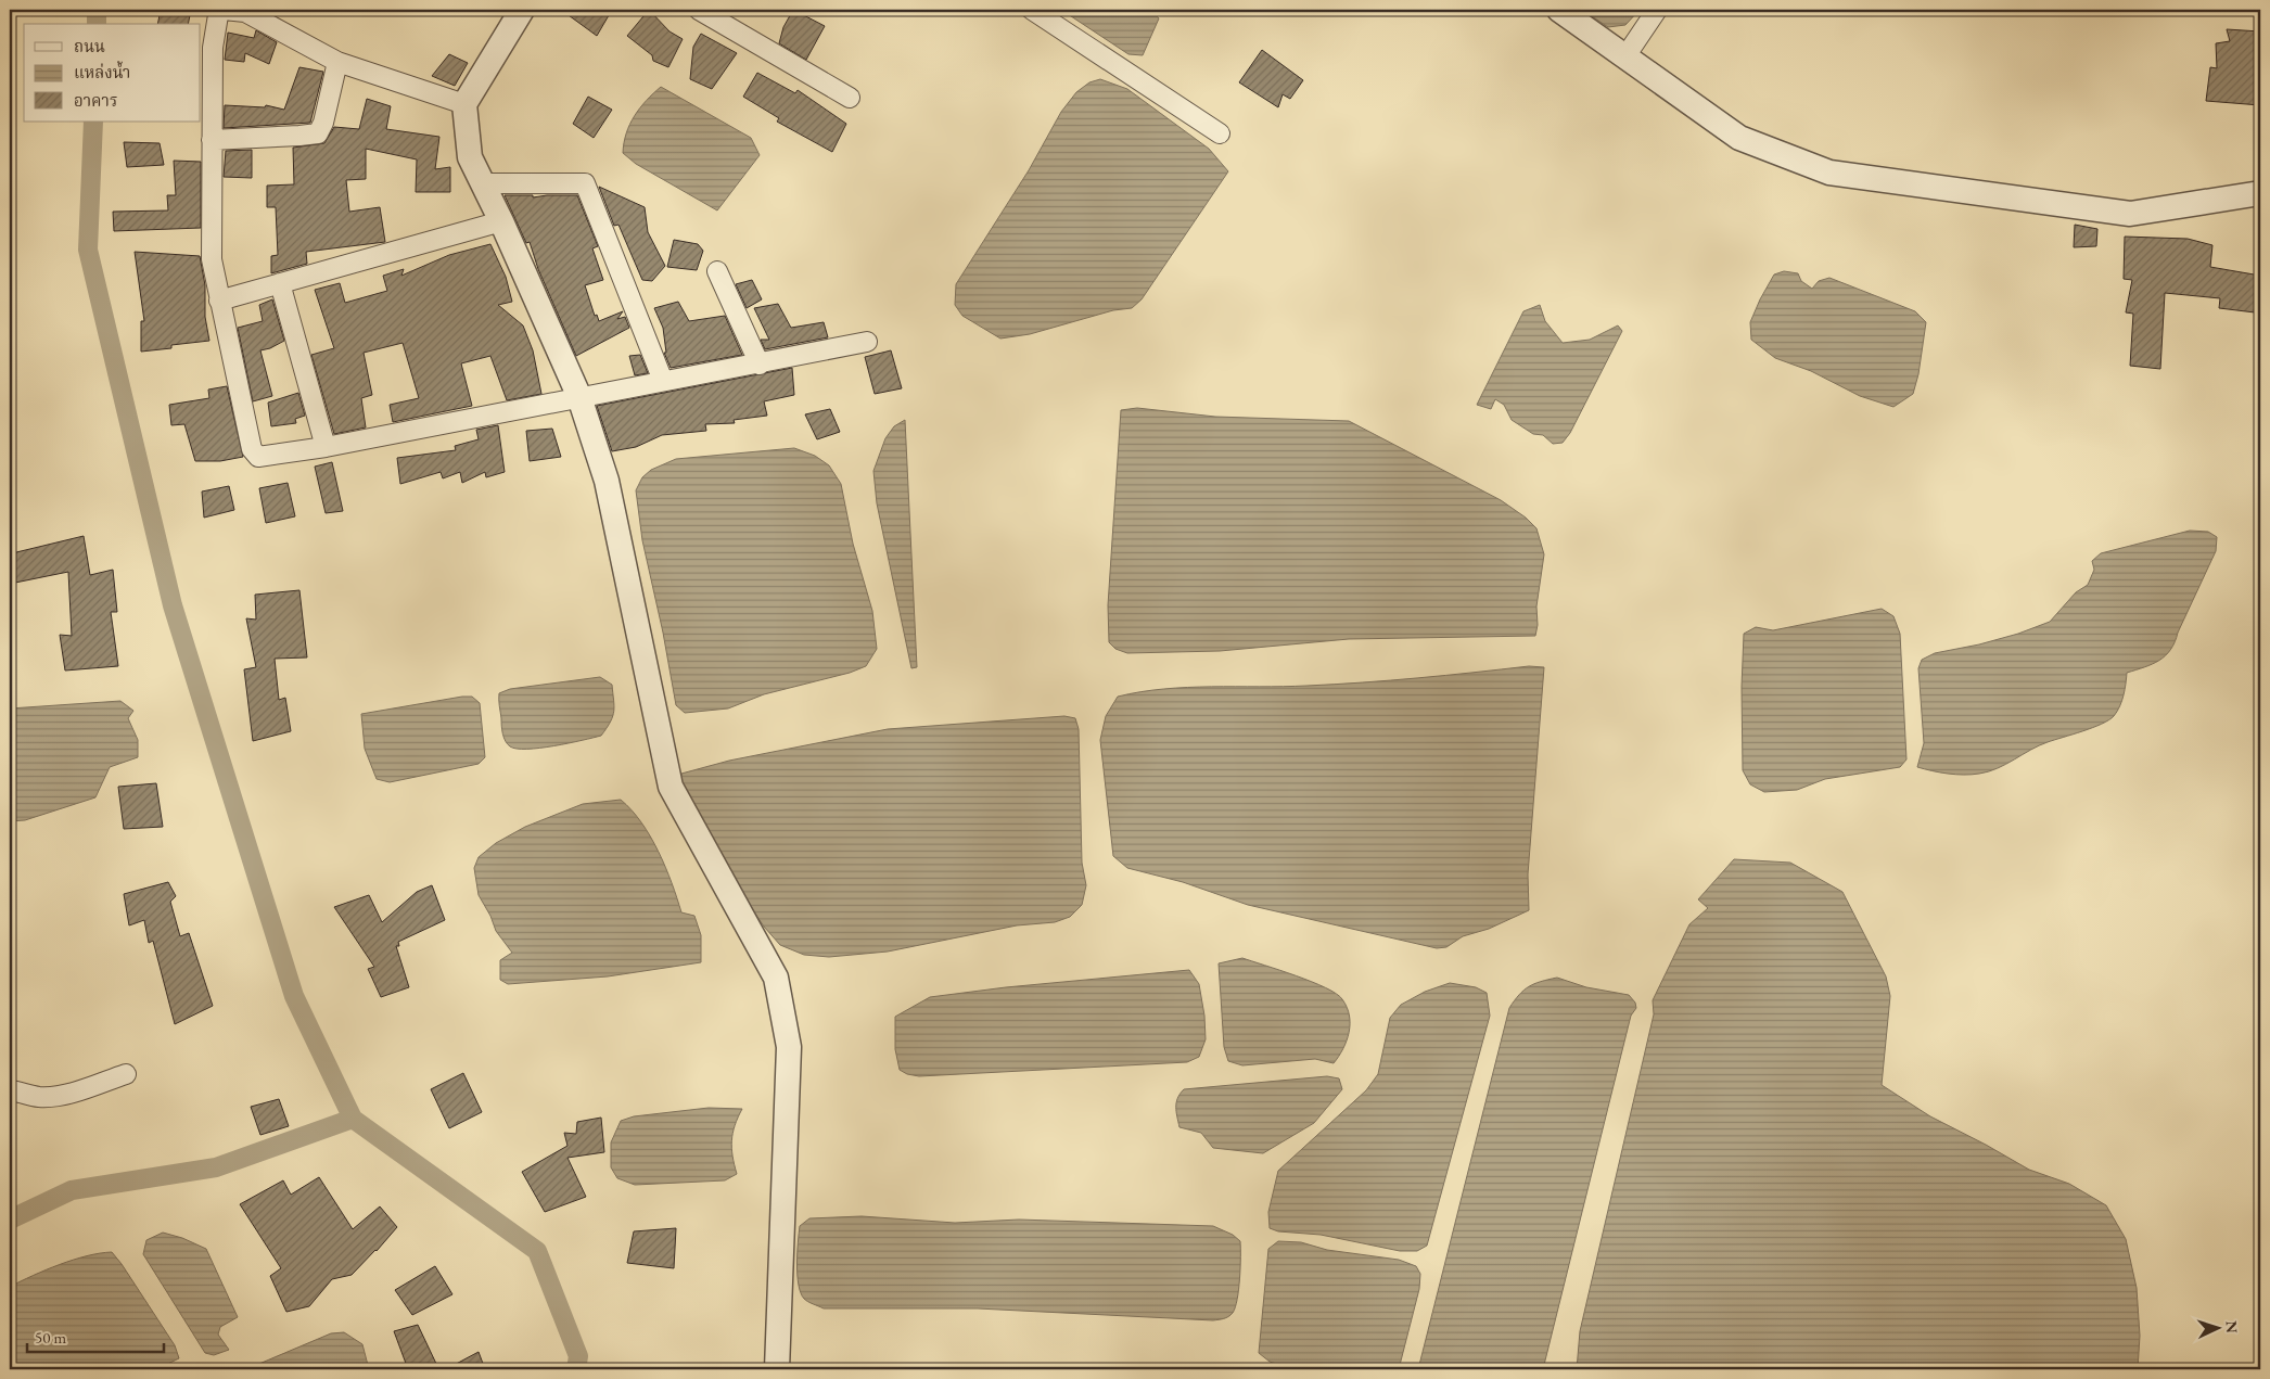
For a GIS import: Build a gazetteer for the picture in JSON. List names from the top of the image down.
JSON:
{
  "legend": ["ถนน", "แหล่งน้ำ", "อาคาร"],
  "scale_bar": "50 m",
  "north": "right"
}
